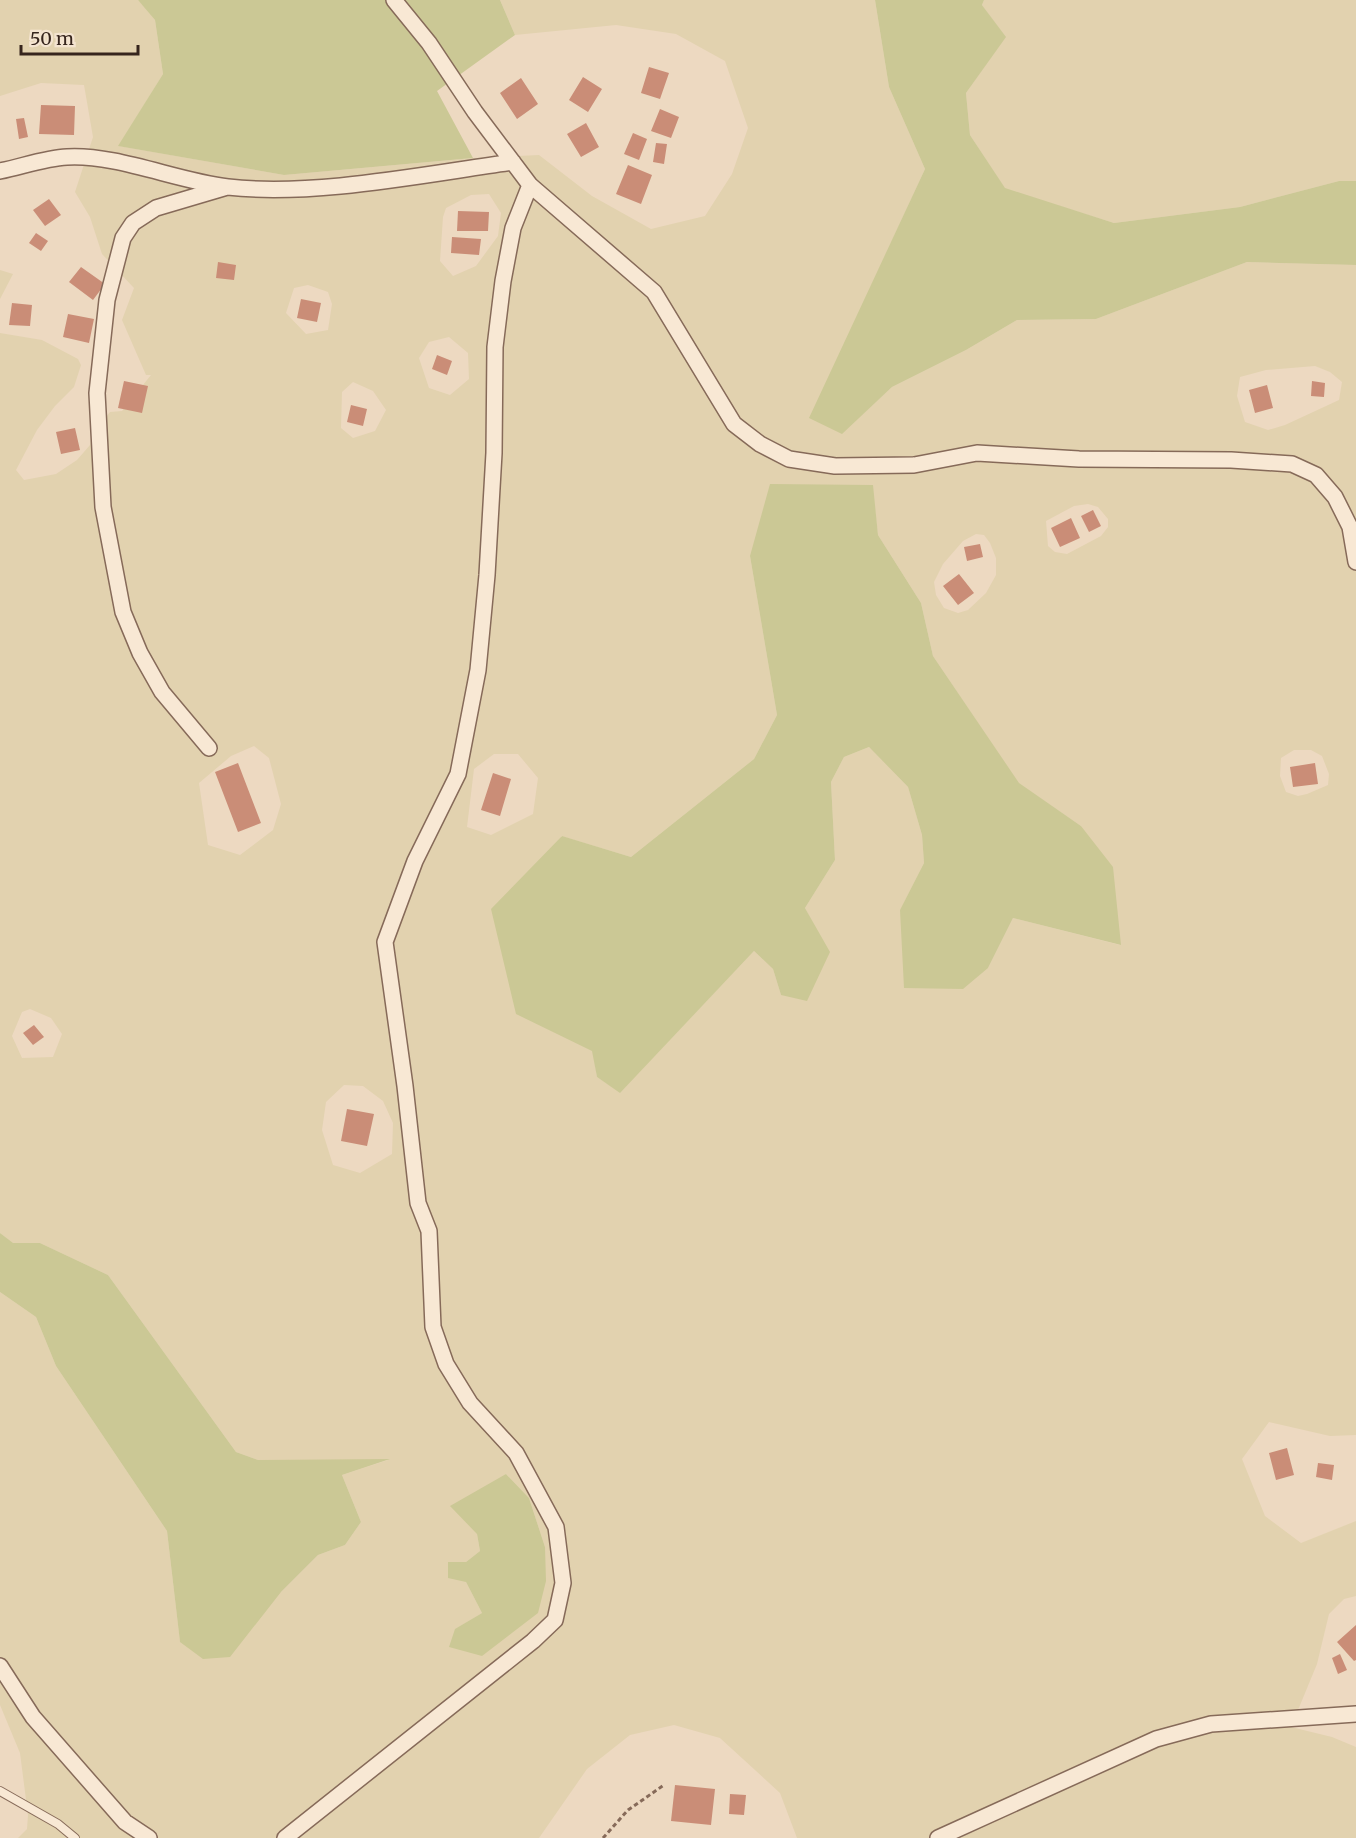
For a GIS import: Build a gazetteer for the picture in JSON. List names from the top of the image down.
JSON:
{
  "scale_bar": "50 m"
}
